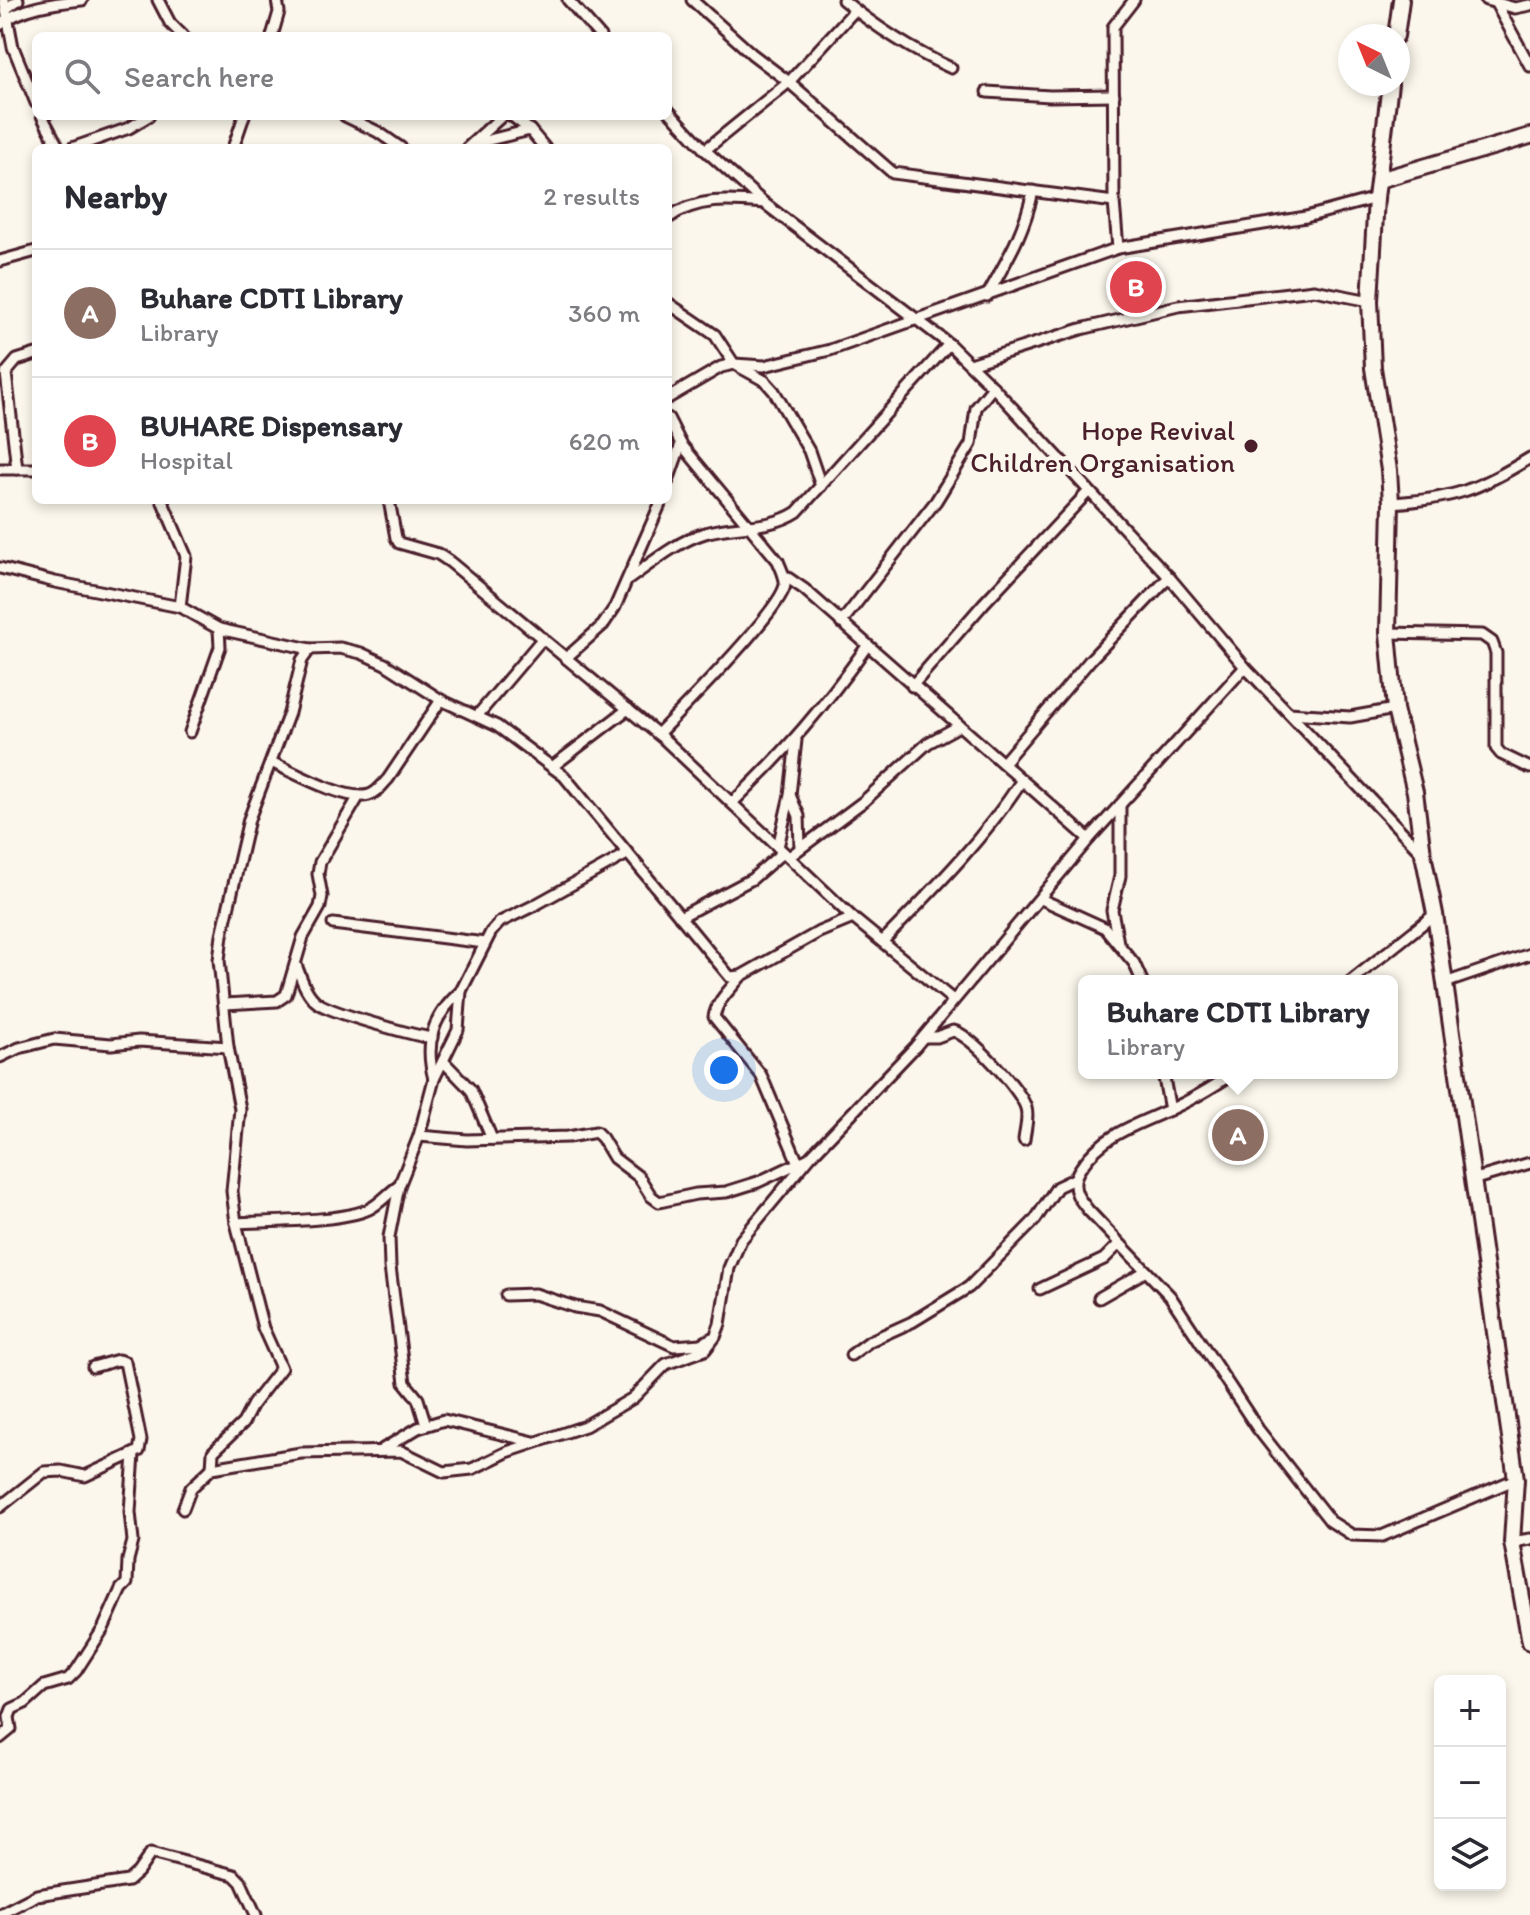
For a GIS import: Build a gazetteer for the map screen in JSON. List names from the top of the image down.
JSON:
{
  "places": ["Hope Revival Children Organisation"],
  "north": "top left",
  "page": {
    "search": "Search here",
    "heading": ["Nearby", "2 results"],
    "list": [
      {
        "mark": "A",
        "name": "Buhare CDTI Library",
        "note": "Library",
        "value": "360 m"
      },
      {
        "mark": "B",
        "name": "BUHARE Dispensary",
        "note": "Hospital",
        "value": "620 m"
      }
    ],
    "pins": ["B", "A"],
    "popup": ["Buhare CDTI Library", "Library"],
    "map_buttons": ["+", "−"]
  }
}
